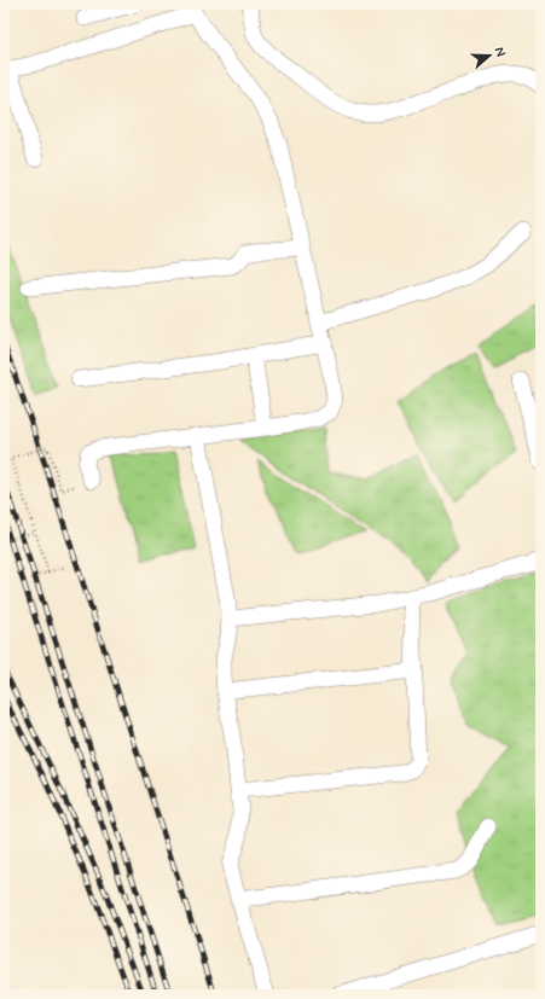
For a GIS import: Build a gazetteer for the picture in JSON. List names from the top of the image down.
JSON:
{
  "north": "right"
}
